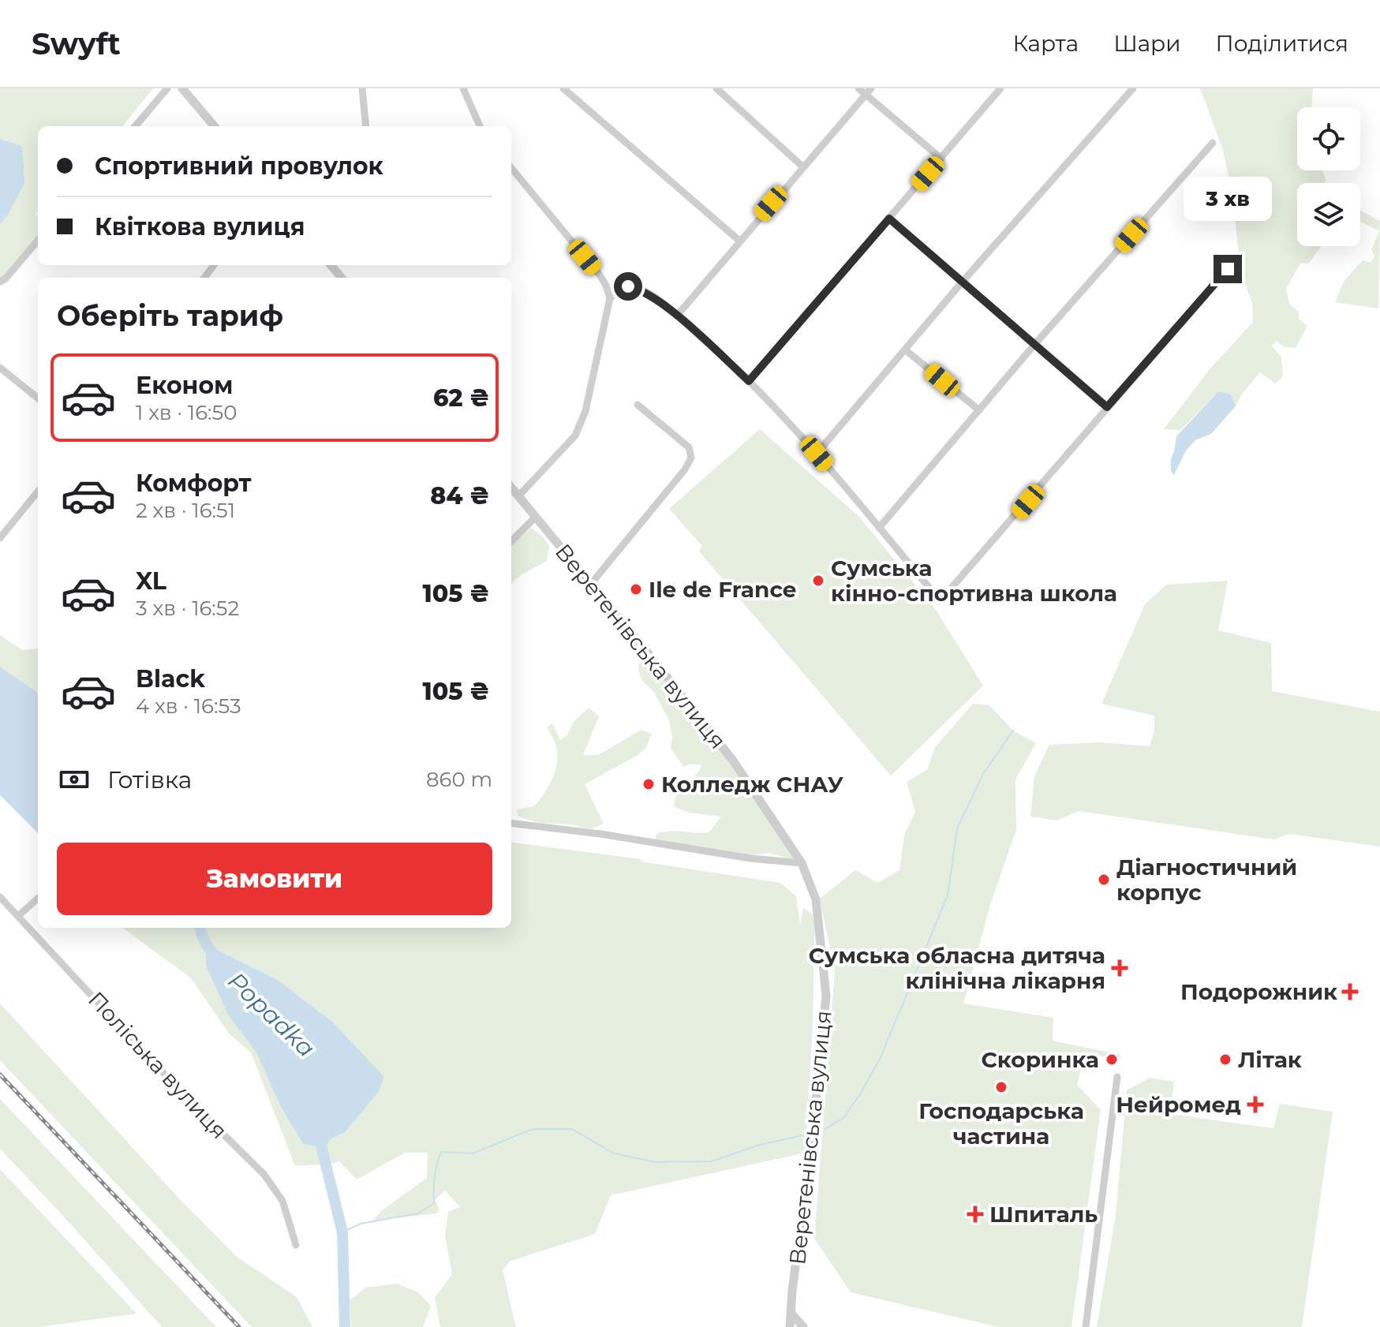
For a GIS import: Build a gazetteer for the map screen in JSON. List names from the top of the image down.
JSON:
{
  "streets": {
    "street": ["Веретенівська вулиця", "Поліська вулиця"]
  },
  "water": ["Popadka"],
  "places": {
    "other": [
      "Сумська кінно-спортивна школа",
      "Ile de France",
      "Колледж СНАУ",
      "Діагностичний корпус",
      "Скоринка",
      "Літак",
      "Господарська частина"
    ],
    "health": [
      "Сумська обласна дитяча клінічна лікарня",
      "Подорожник",
      "Нейромед",
      "Шпиталь"
    ]
  },
  "page": {
    "header": "Swyft",
    "nav": ["Карта", "Шари", "Поділитися"],
    "banner": ["Спортивний провулок", "Квіткова вулиця"],
    "bubble": "3 хв",
    "heading": "Оберіть тариф",
    "list": [
      {
        "name": "Економ",
        "note": "1 хв · 16:50",
        "value": "62 ₴"
      },
      {
        "name": "Комфорт",
        "note": "2 хв · 16:51",
        "value": "84 ₴"
      },
      {
        "name": "XL",
        "note": "3 хв · 16:52",
        "value": "105 ₴"
      },
      {
        "name": "Black",
        "note": "4 хв · 16:53",
        "value": "105 ₴"
      }
    ],
    "pay": ["Готівка", "860 m"],
    "buttons": "Замовити"
  }
}
